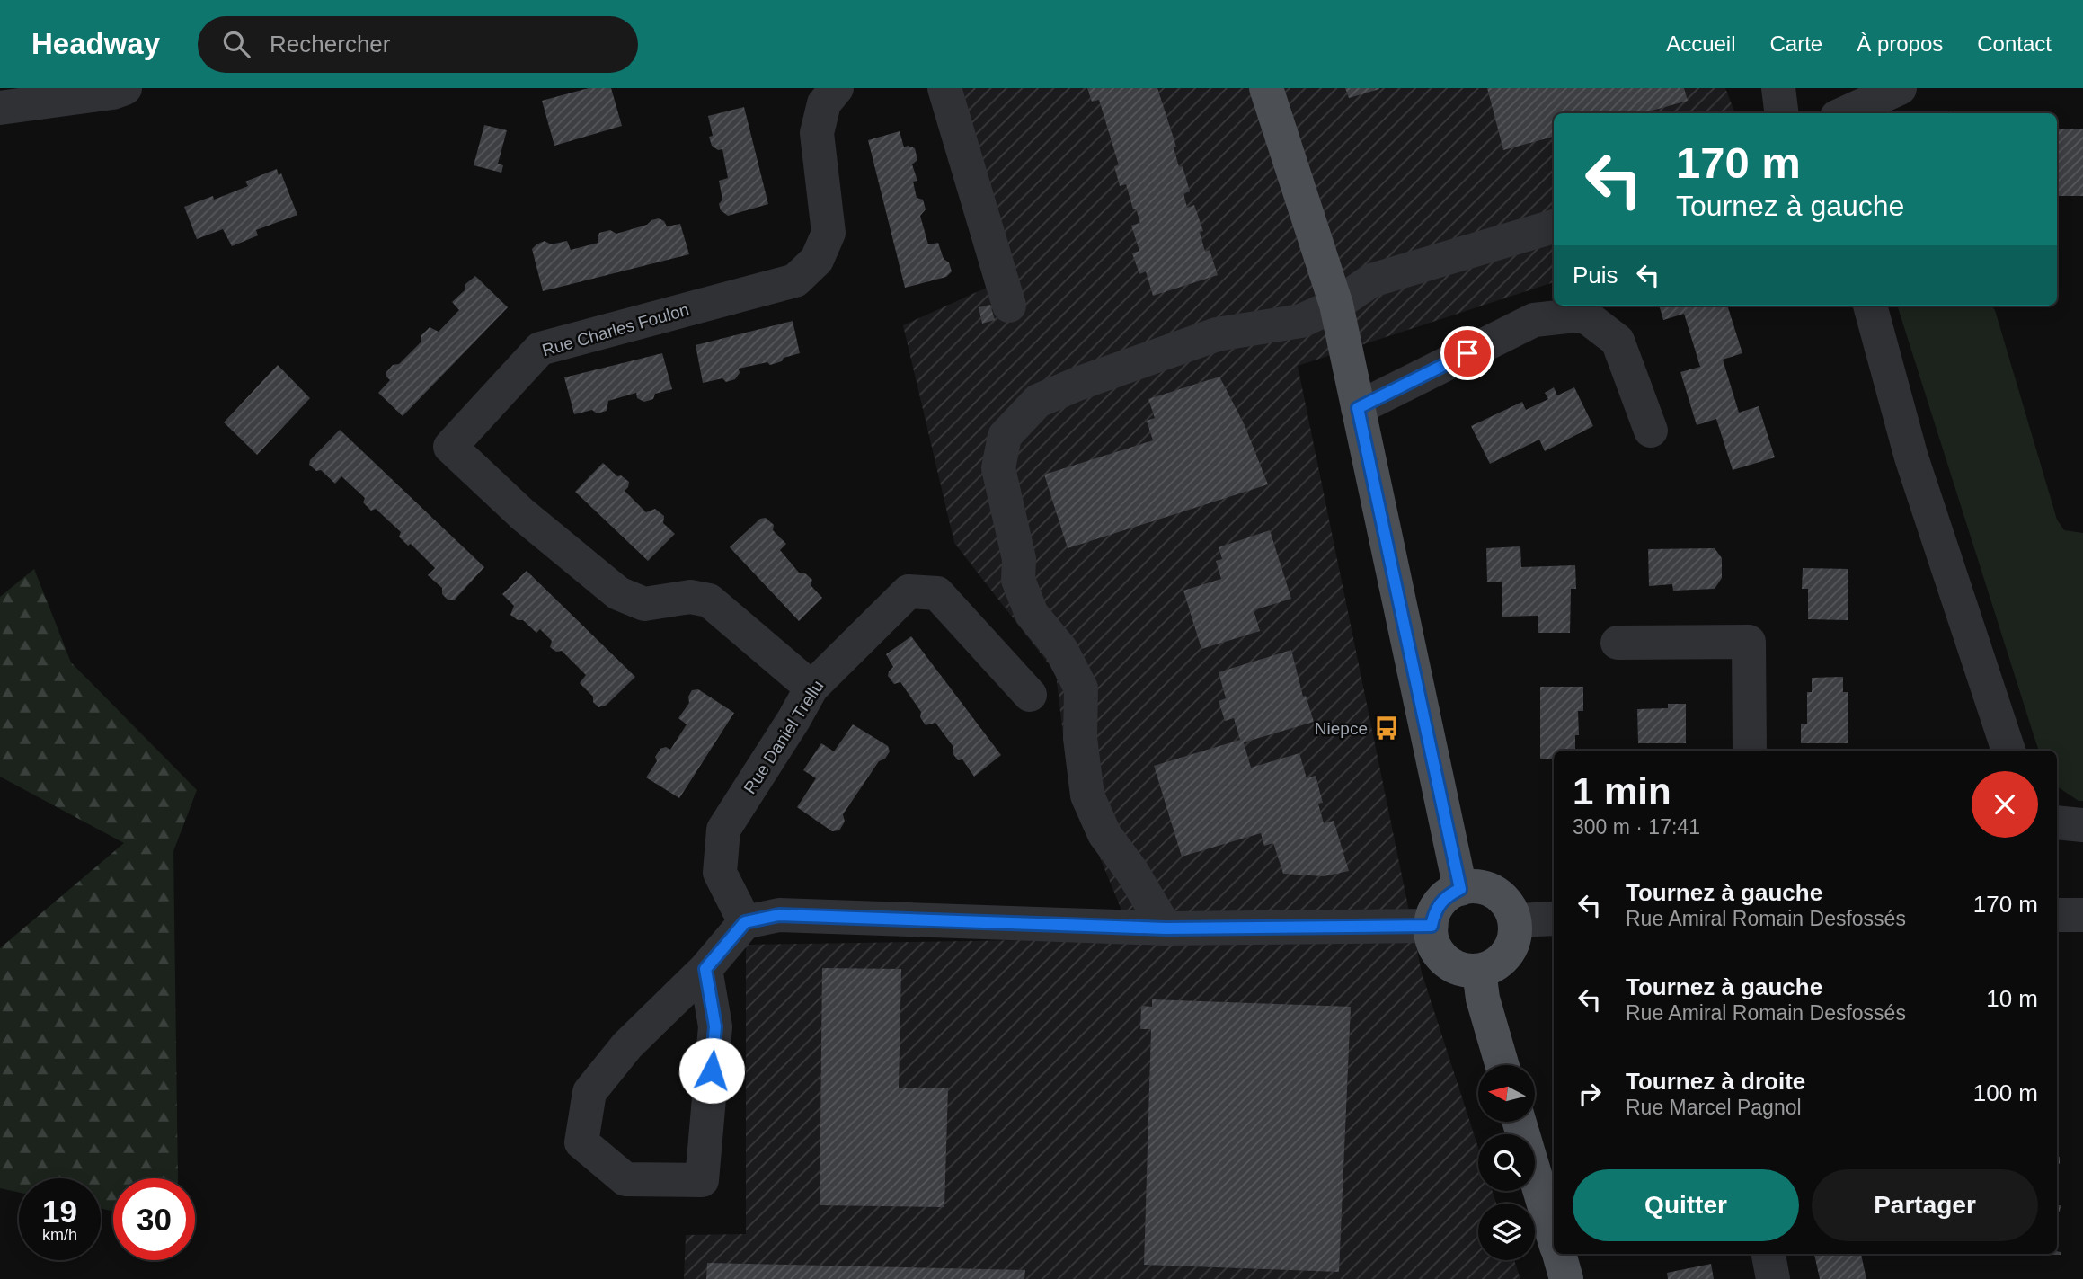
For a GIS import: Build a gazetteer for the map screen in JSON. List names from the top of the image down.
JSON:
{
  "streets": {
    "street": ["Rue Charles Foulon", "Rue Daniel Trellu"]
  },
  "crossings": [
    ["Rue Charles Foulon", "Rue Daniel Trellu"]
  ],
  "places": {
    "bus stop": ["Niepce"]
  },
  "north": "left",
  "page": {
    "header": "Headway",
    "search": "Rechercher",
    "nav": [
      "Accueil",
      "Carte",
      "À propos",
      "Contact"
    ],
    "turn": ["170 m", "Tournez à gauche"],
    "then": "Puis",
    "heading": ["1 min", "300 m · 17:41"],
    "list": [
      {
        "name": "Tournez à gauche",
        "note": "Rue Amiral Romain Desfossés",
        "value": "170 m"
      },
      {
        "name": "Tournez à gauche",
        "note": "Rue Amiral Romain Desfossés",
        "value": "10 m"
      },
      {
        "name": "Tournez à droite",
        "note": "Rue Marcel Pagnol",
        "value": "100 m"
      }
    ],
    "buttons": ["Quitter", "Partager"],
    "speed": "19 km/h",
    "limit": "30"
  }
}
